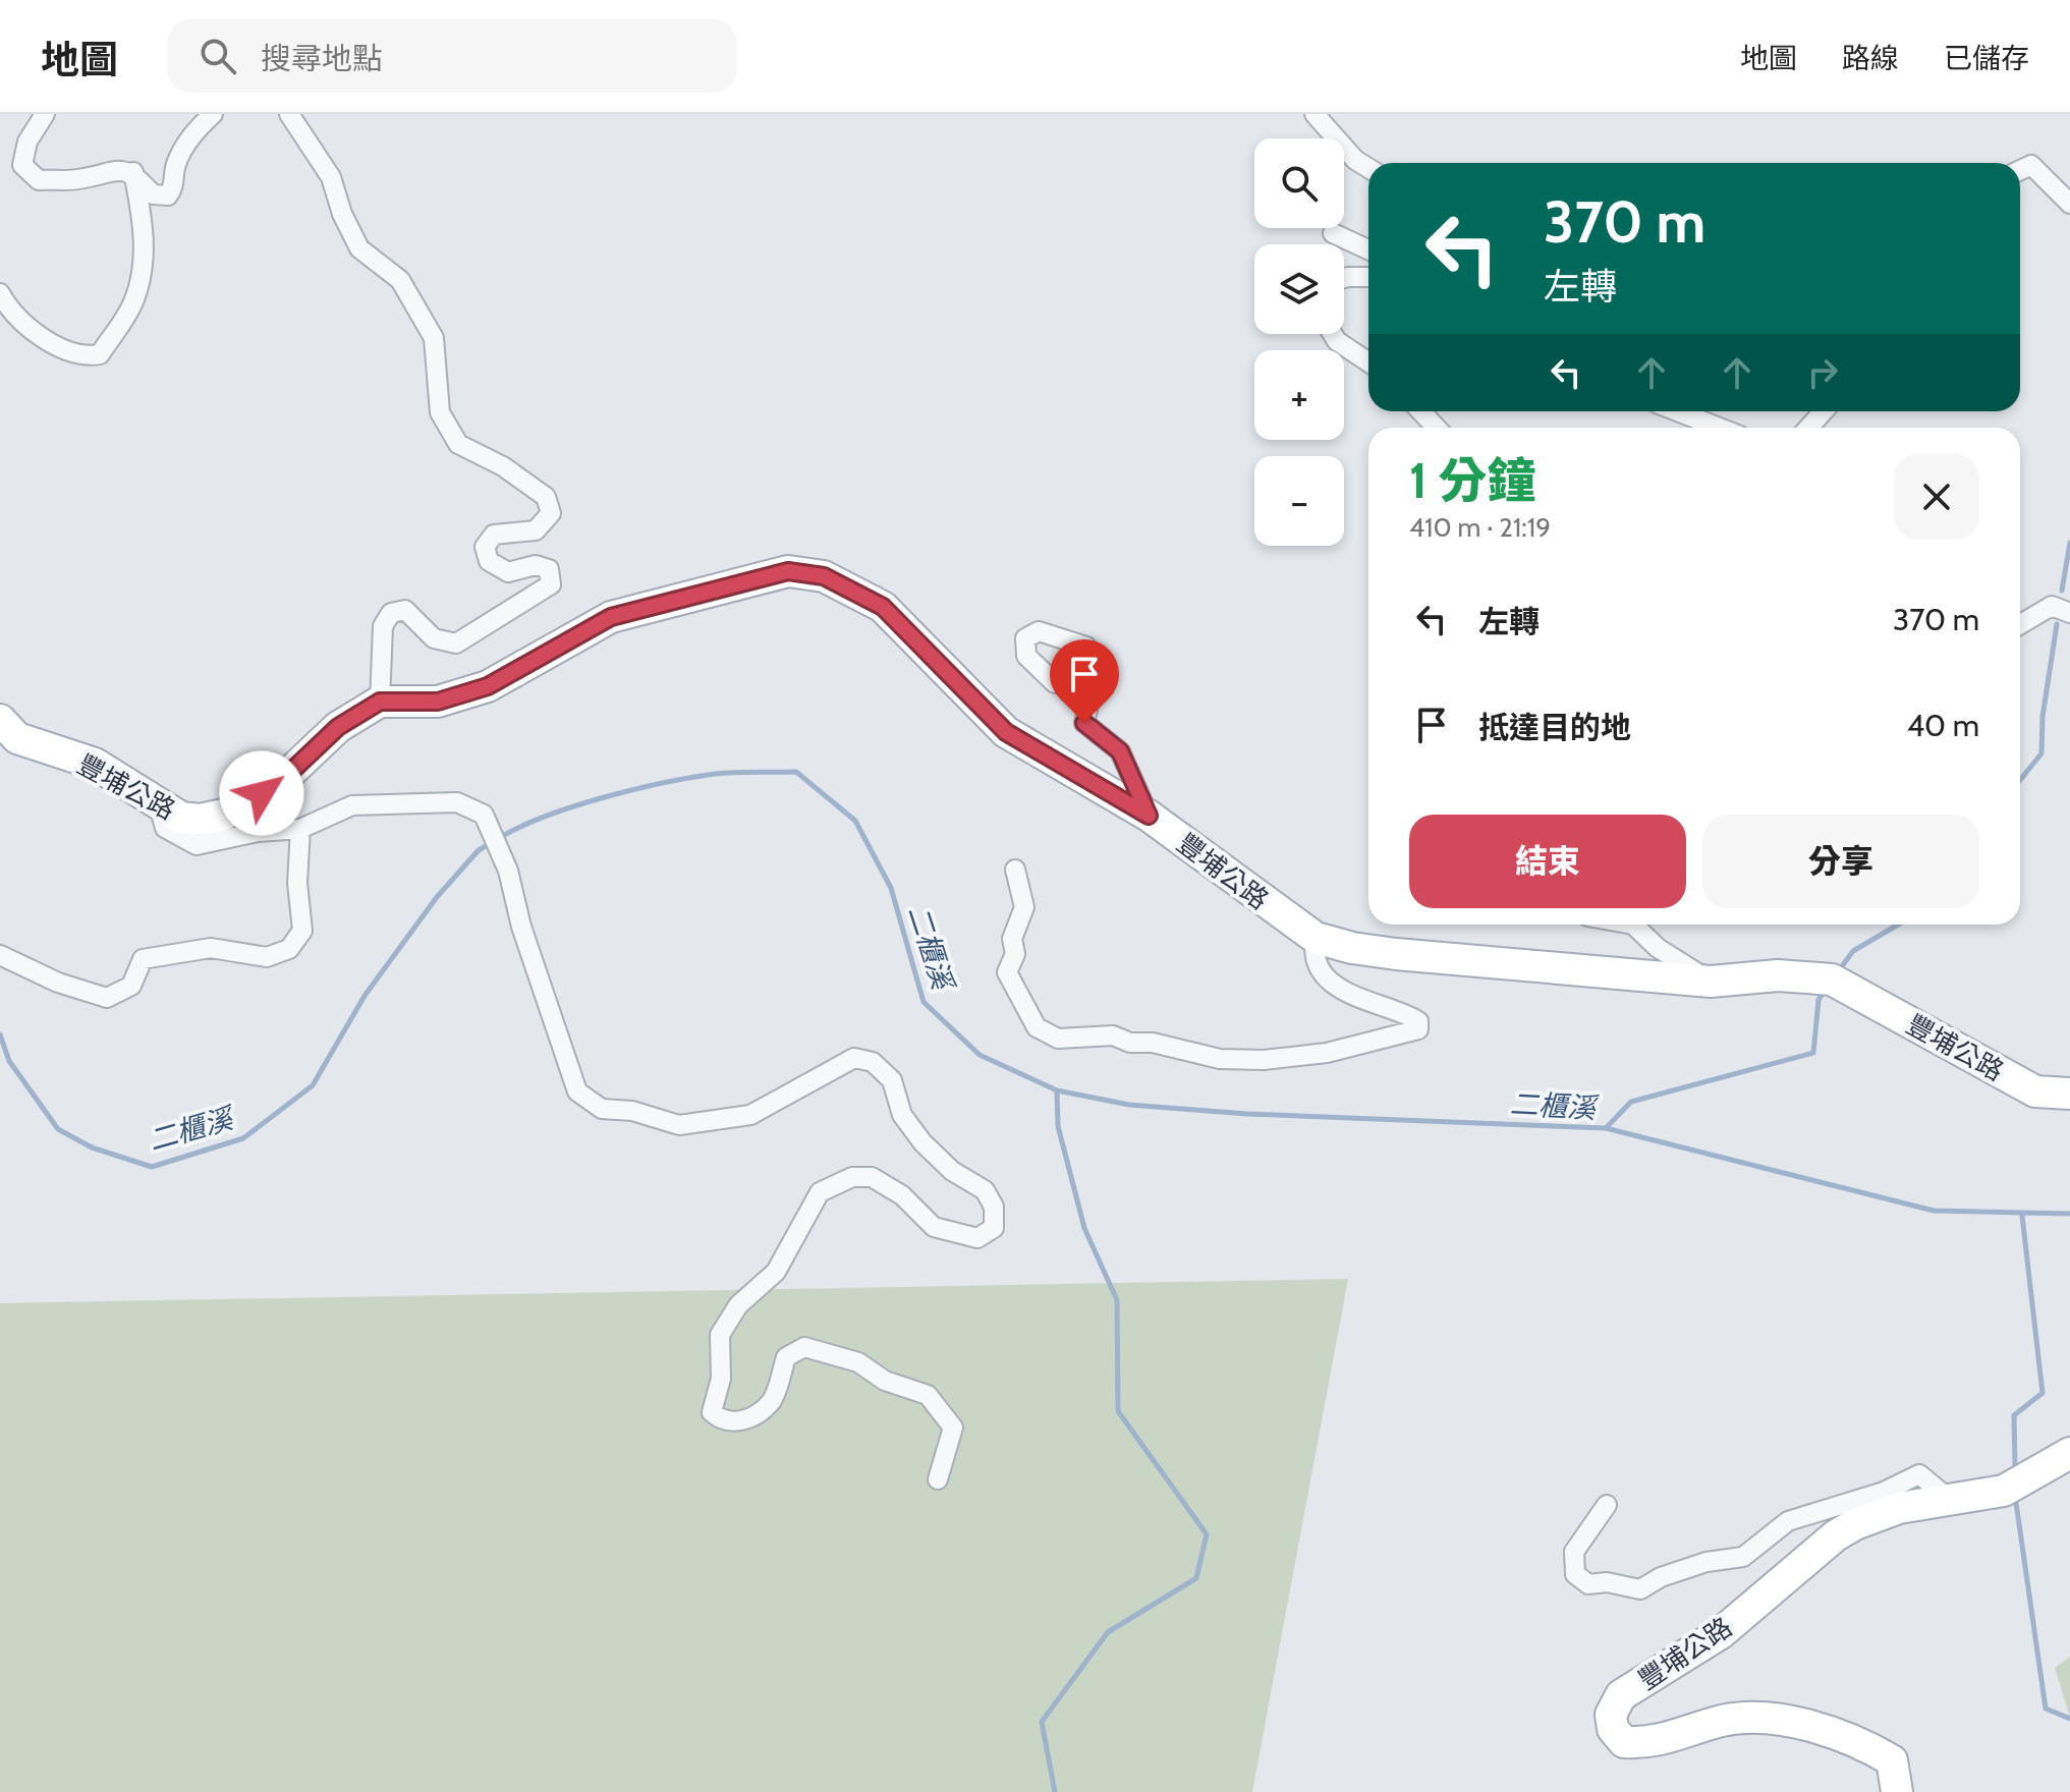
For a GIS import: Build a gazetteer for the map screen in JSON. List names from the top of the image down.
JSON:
{
  "streets": {
    "main road": ["豐埔公路"]
  },
  "water": ["二櫃溪"],
  "page": {
    "header": "地圖",
    "search": "搜尋地點",
    "nav": ["地圖", "路線", "已儲存"],
    "map_buttons": ["+", "−"],
    "turn": ["370 m", "左轉"],
    "heading": ["1 分鐘", "410 m · 21:19"],
    "list": [
      {
        "name": "左轉",
        "value": "370 m"
      },
      {
        "name": "抵達目的地",
        "value": "40 m"
      }
    ],
    "buttons": ["結束", "分享"]
  }
}
